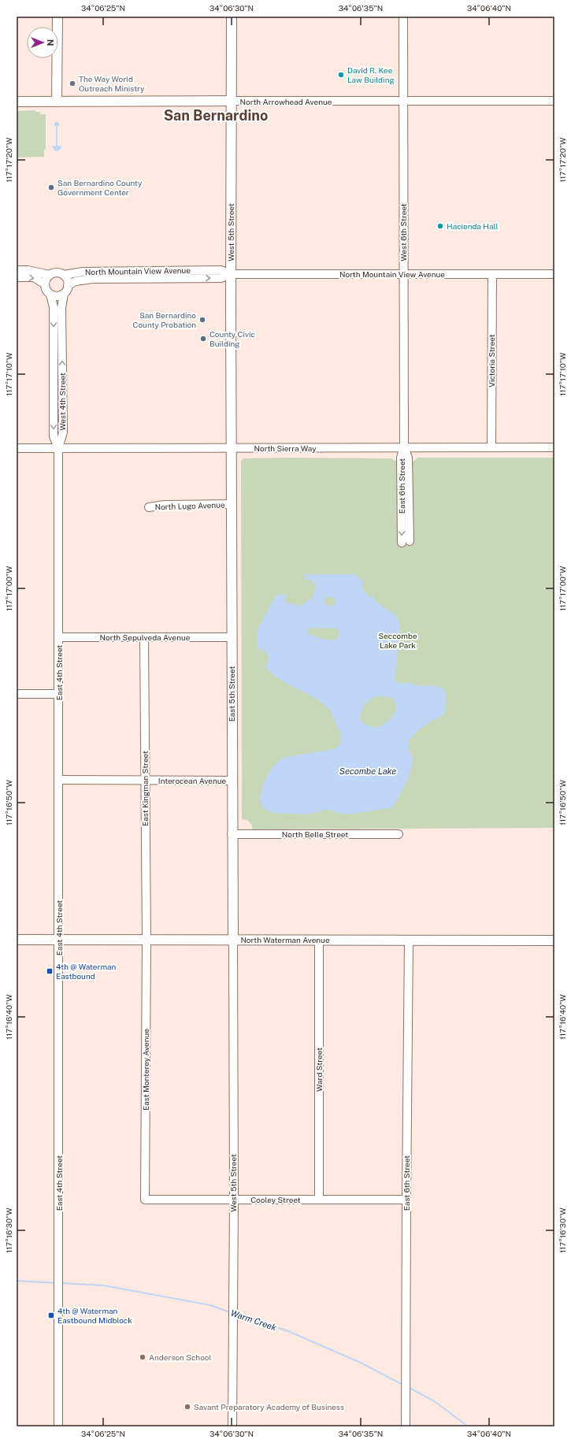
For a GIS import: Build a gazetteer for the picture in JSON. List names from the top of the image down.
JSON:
{
  "streets": {
    "main road": [
      "North Arrowhead Avenue",
      "West 5th Street",
      "East 5th Street",
      "North Waterman Avenue"
    ],
    "street": [
      "West 6th Street",
      "North Mountain View Avenue",
      "Victoria Street",
      "West 4th Street",
      "North Sierra Way",
      "East 6th Street",
      "North Lugo Avenue",
      "North Sepulveda Avenue",
      "East 4th Street",
      "Interocean Avenue",
      "East Kingman Street",
      "North Belle Street",
      "East Monterey Avenue",
      "Ward Street",
      "Cooley Street"
    ]
  },
  "crossings": [
    ["North Arrowhead Avenue", "West 5th Street"],
    ["North Arrowhead Avenue", "West 6th Street"],
    ["West 5th Street", "North Mountain View Avenue"],
    ["West 5th Street", "North Sierra Way"],
    ["West 5th Street", "East 5th Street"],
    ["West 5th Street", "North Waterman Avenue"],
    ["West 5th Street", "Cooley Street"],
    ["West 6th Street", "North Mountain View Avenue"],
    ["West 6th Street", "North Sierra Way"],
    ["West 6th Street", "East 6th Street"],
    ["North Mountain View Avenue", "Victoria Street"],
    ["North Mountain View Avenue", "West 4th Street"],
    ["Victoria Street", "North Sierra Way"],
    ["West 4th Street", "North Sierra Way"],
    ["West 4th Street", "East 4th Street"],
    ["North Sierra Way", "East 6th Street"],
    ["North Sierra Way", "East 4th Street"],
    ["North Sierra Way", "East 5th Street"],
    ["East 6th Street", "North Waterman Avenue"],
    ["East 6th Street", "Cooley Street"],
    ["North Lugo Avenue", "East 5th Street"],
    ["North Sepulveda Avenue", "East 4th Street"],
    ["North Sepulveda Avenue", "East 5th Street"],
    ["North Sepulveda Avenue", "East Kingman Street"],
    ["East 4th Street", "Interocean Avenue"],
    ["East 4th Street", "North Waterman Avenue"],
    ["East 5th Street", "Interocean Avenue"],
    ["East 5th Street", "North Belle Street"],
    ["East 5th Street", "North Waterman Avenue"],
    ["Interocean Avenue", "East Kingman Street"],
    ["East Kingman Street", "North Waterman Avenue"],
    ["East Kingman Street", "East Monterey Avenue"],
    ["North Waterman Avenue", "East Monterey Avenue"],
    ["North Waterman Avenue", "Ward Street"],
    ["East Monterey Avenue", "Cooley Street"],
    ["Ward Street", "Cooley Street"]
  ],
  "districts": ["San Bernardino"],
  "water": ["Secombe Lake", "Warm Creek"],
  "parks": ["Seccombe Lake Park"],
  "places": {
    "other": [
      "David R. Kee Law Building",
      "The Way World Outreach Ministry",
      "San Bernardino County Government Center",
      "Hacienda Hall",
      "San Bernardino County Probation",
      "County Civic Building",
      "Anderson School",
      "Savant Preparatory Academy of Business"
    ],
    "transit": ["4th @ Waterman Eastbound", "4th @ Waterman Eastbound Midblock"]
  },
  "north": "right",
  "coordinates": [
    "34°06'25\"N",
    "34°06'30\"N",
    "34°06'35\"N",
    "34°06'40\"N",
    "117°17'20\"W",
    "117°17'10\"W",
    "117°17'00\"W",
    "117°16'50\"W",
    "117°16'40\"W",
    "117°16'30\"W"
  ]
}
